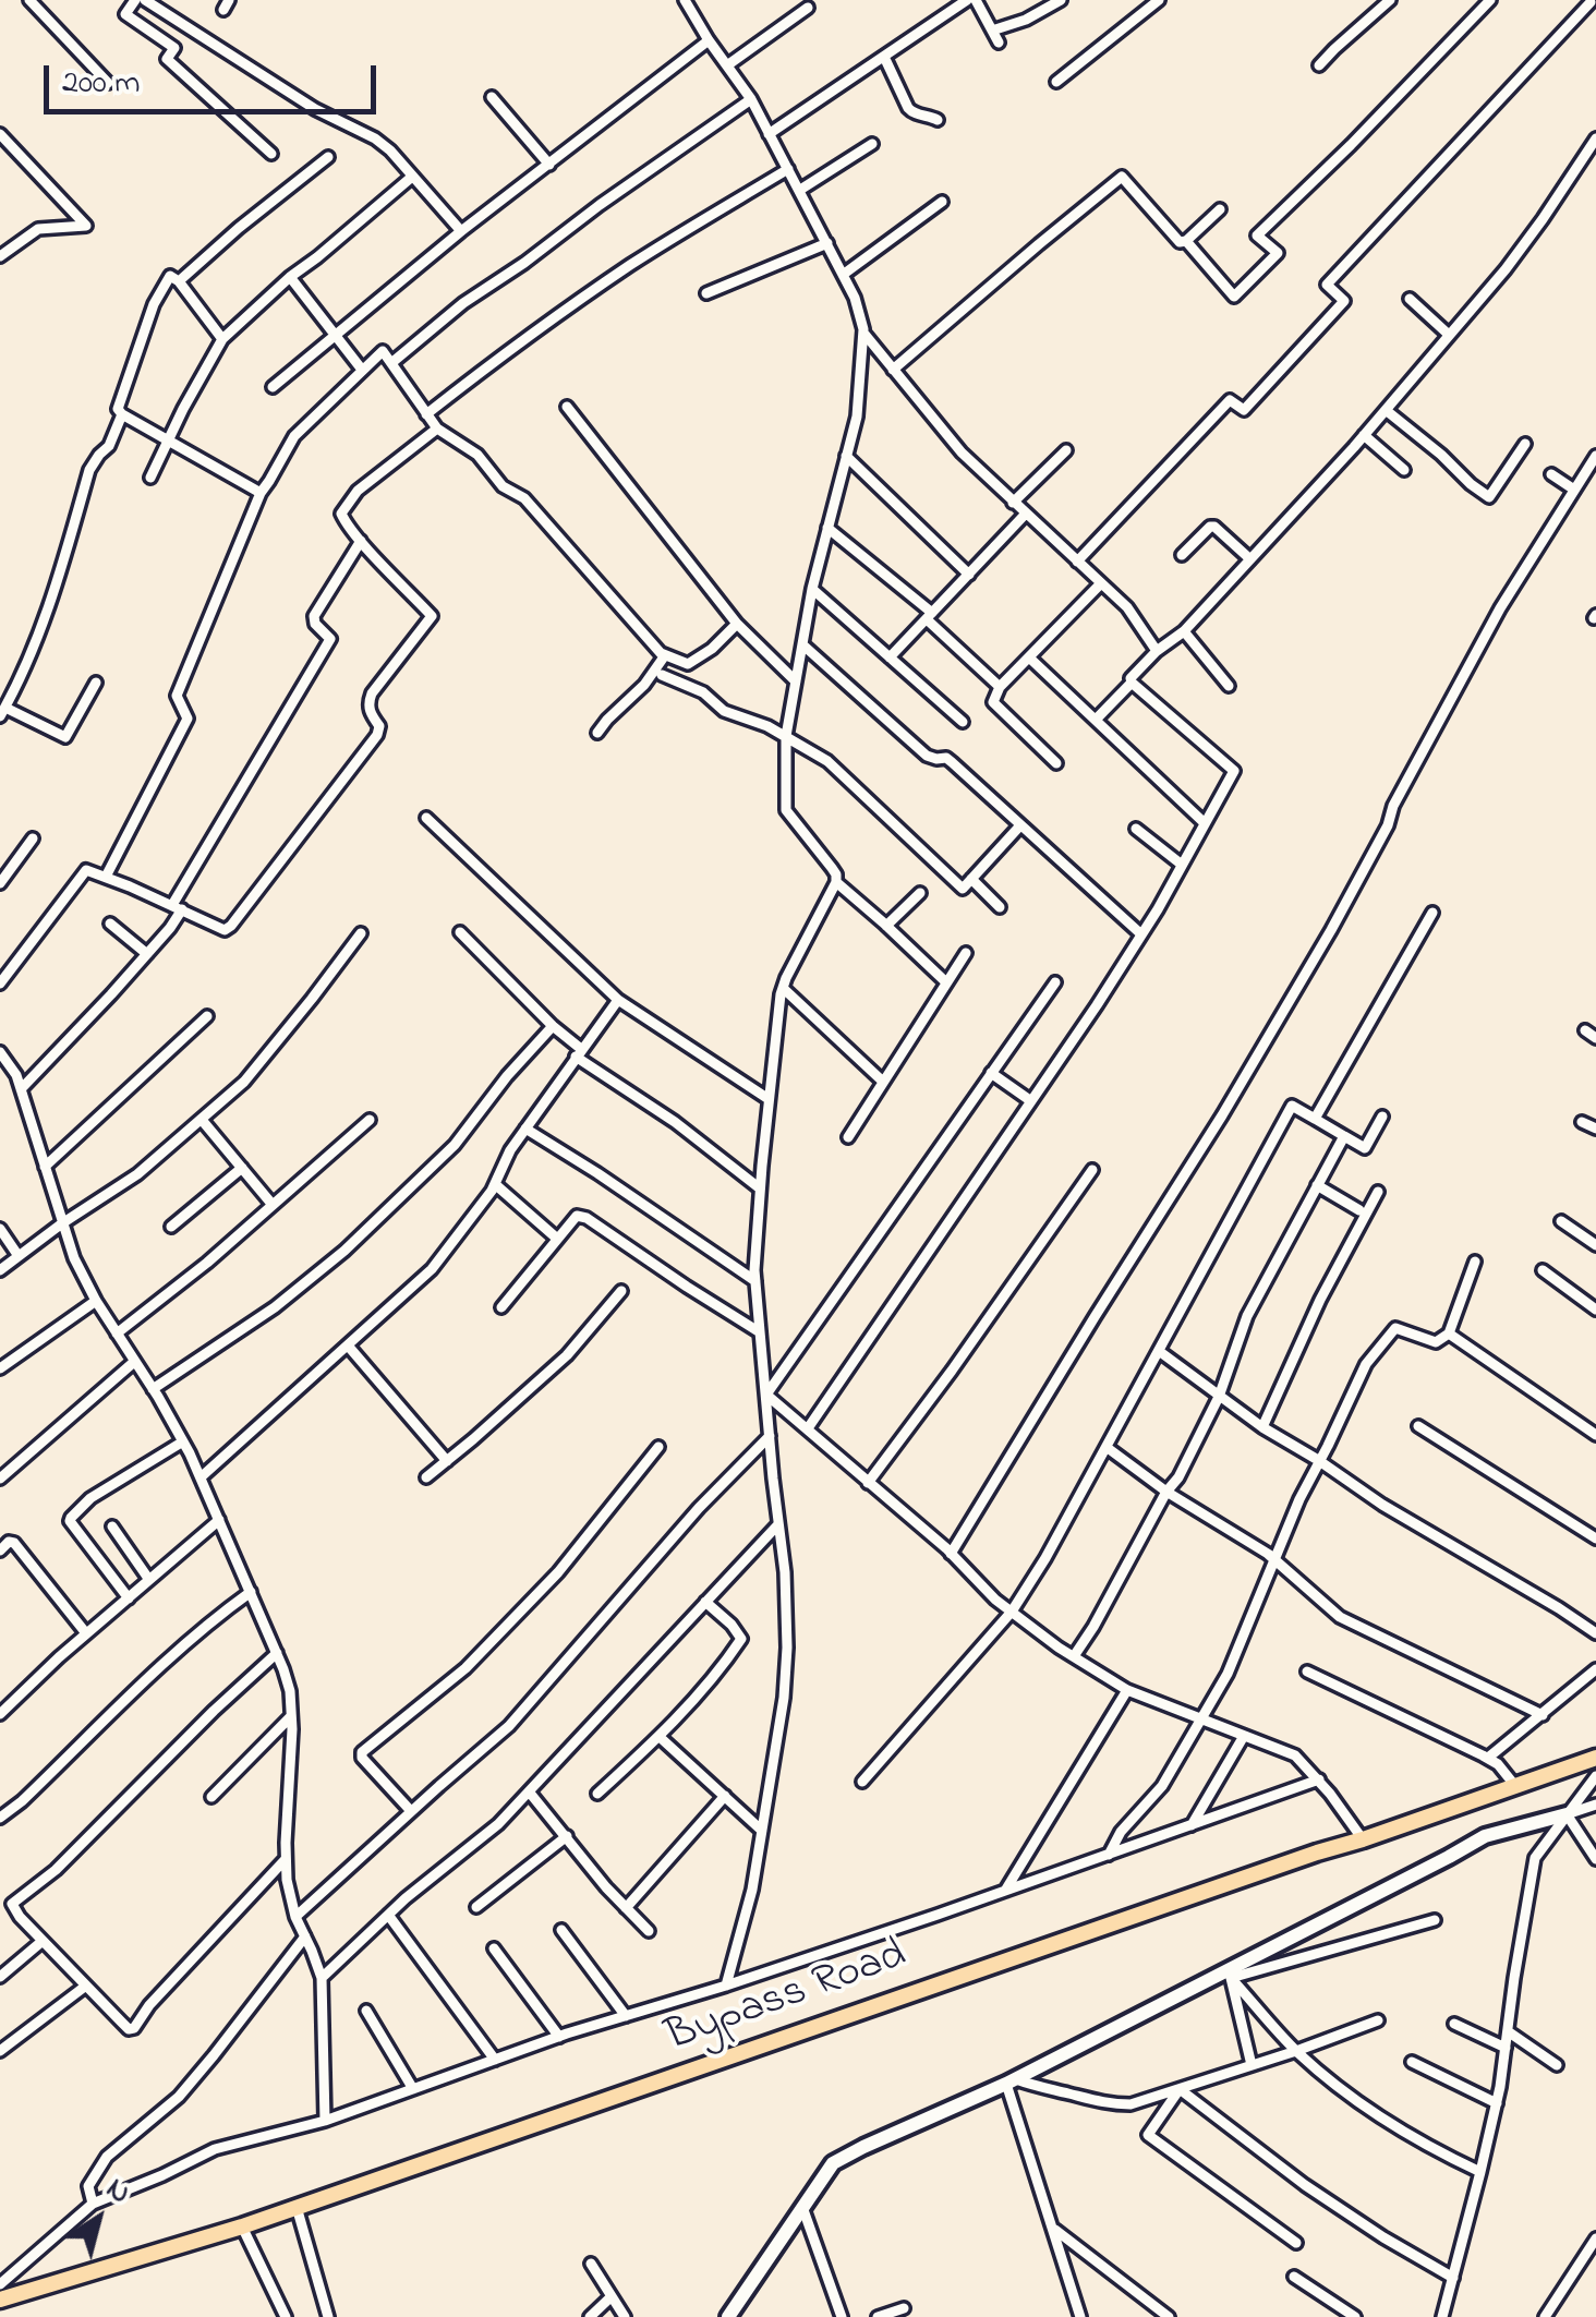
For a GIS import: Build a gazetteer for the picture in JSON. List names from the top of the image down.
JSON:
{
  "streets": {
    "main road": ["Bypass Road"]
  },
  "scale_bar": "200 m",
  "north": "top right"
}
